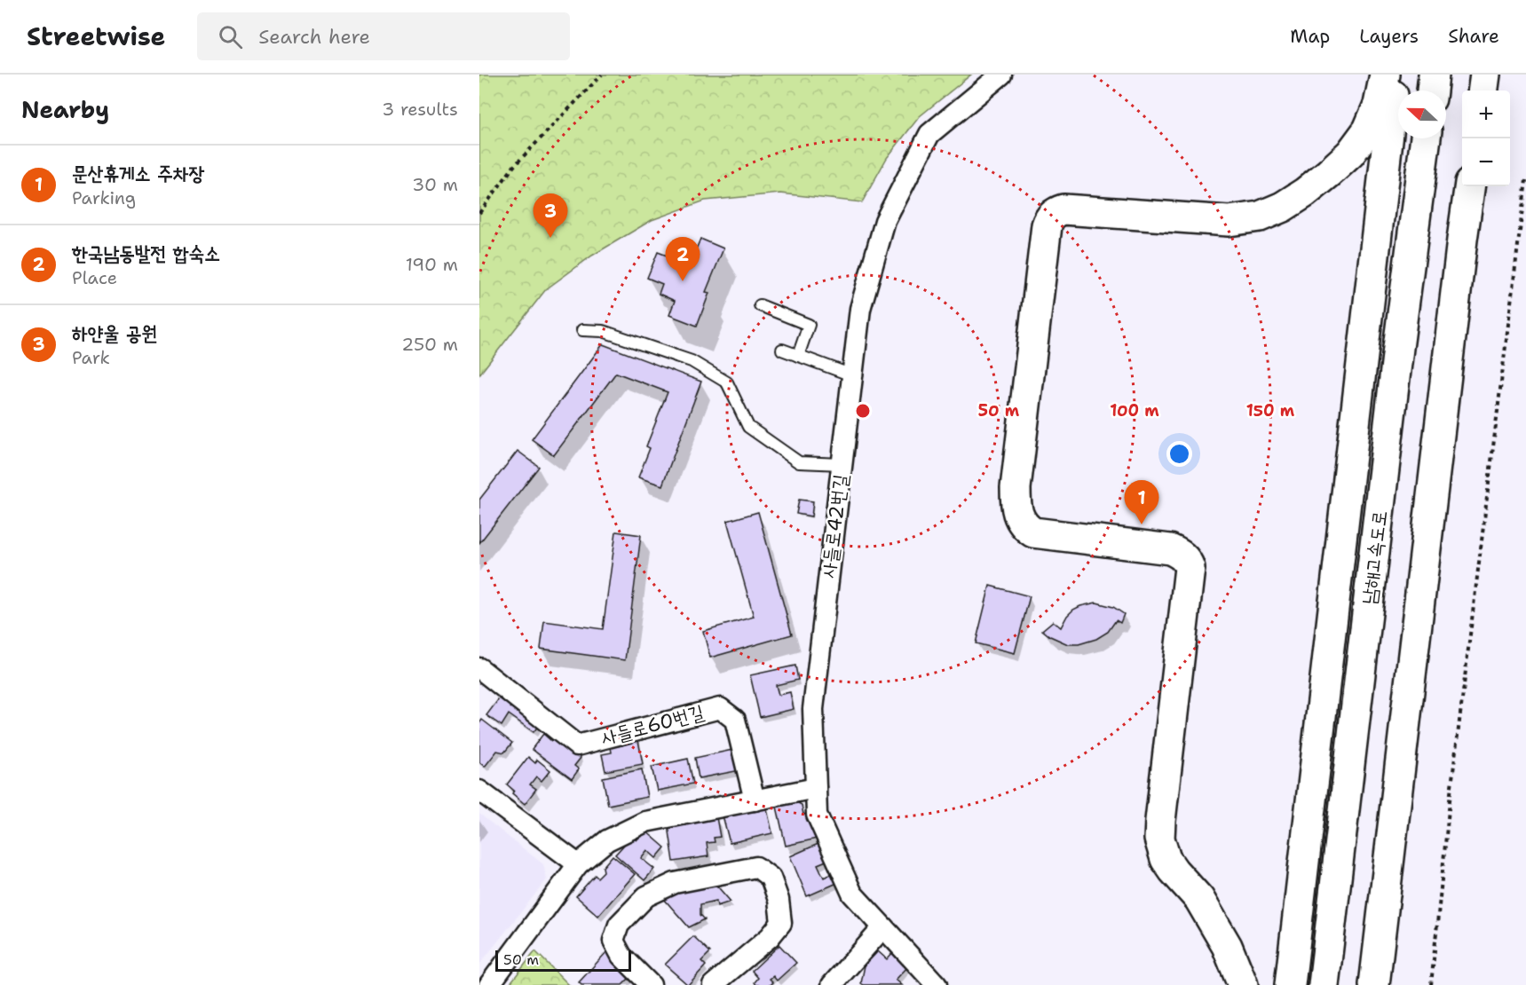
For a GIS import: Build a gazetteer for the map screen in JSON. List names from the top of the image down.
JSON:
{
  "streets": {
    "highway": ["남해고속도로"],
    "street": ["사들로42번길", "사들로60번길"]
  },
  "scale_bar": "50 m",
  "north": "left",
  "page": {
    "header": "Streetwise",
    "search": "Search here",
    "nav": ["Map", "Layers", "Share"],
    "heading": ["Nearby", "3 results"],
    "map_buttons": ["+", "−"],
    "list": [
      {
        "mark": "1",
        "name": "문산휴게소 주차장",
        "note": "Parking",
        "value": "30 m"
      },
      {
        "mark": "2",
        "name": "한국남동발전 합숙소",
        "note": "Place",
        "value": "190 m"
      },
      {
        "mark": "3",
        "name": "하얀울 공원",
        "note": "Park",
        "value": "250 m"
      }
    ],
    "pins": ["3", "2", "1"],
    "scale": "50 m"
  },
  "rings": ["50 m", "100 m", "150 m"]
}
